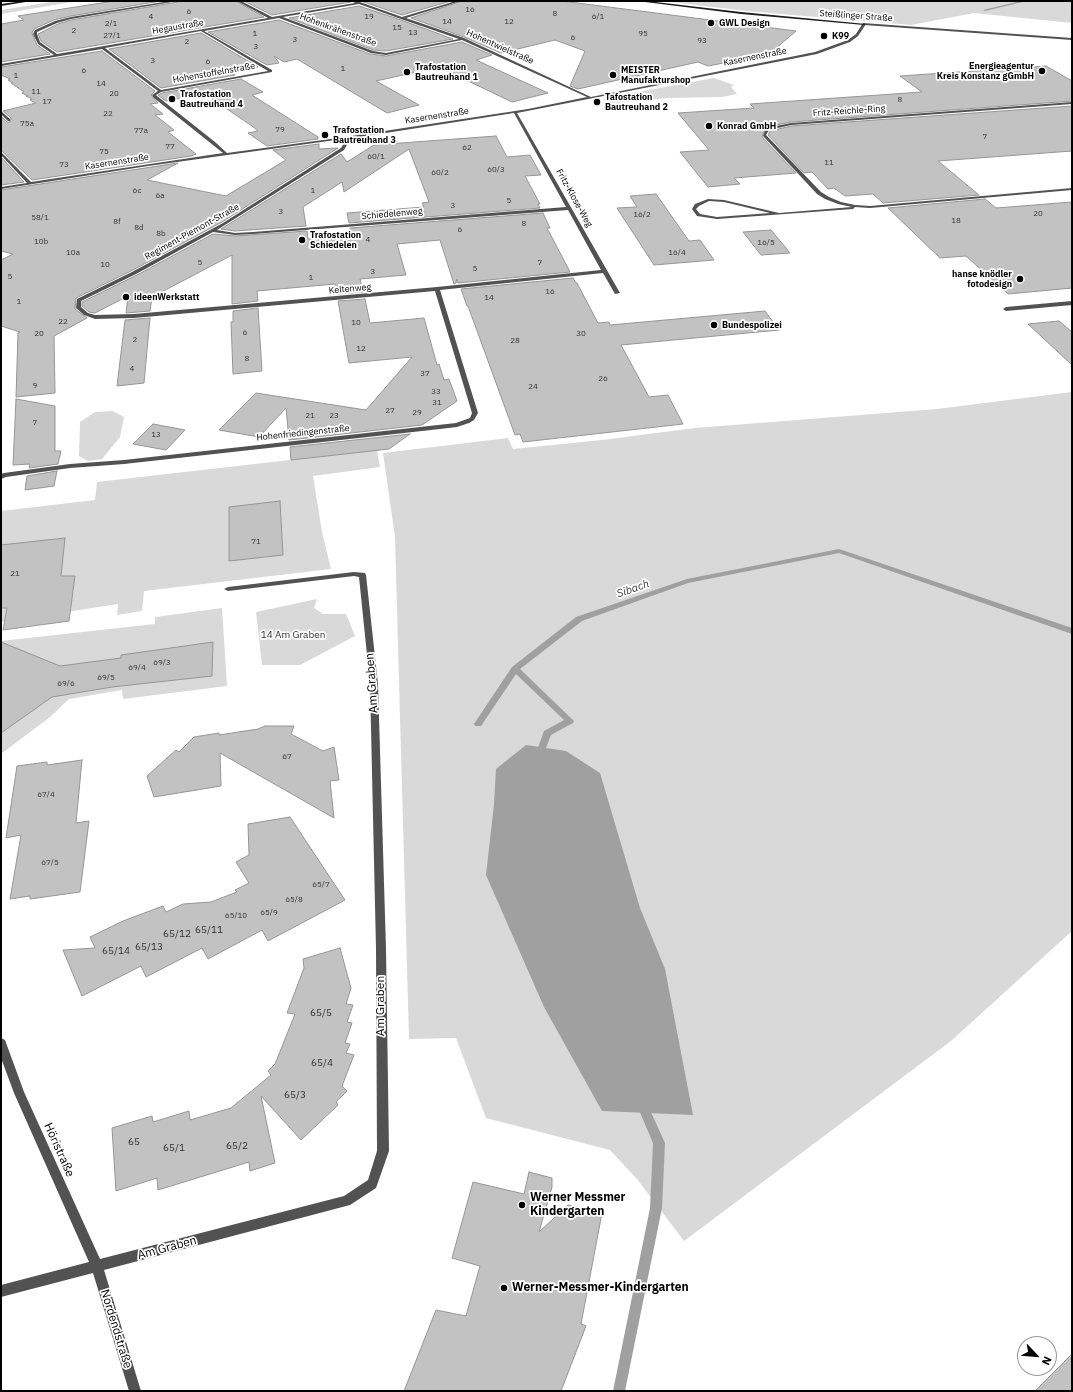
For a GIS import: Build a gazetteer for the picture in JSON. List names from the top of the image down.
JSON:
{
  "streets": {
    "main road": ["Steißlinger Straße"],
    "street": [
      "Hegaustraße",
      "Hohenkrähenstraße",
      "Hohentwielstraße",
      "Kasernenstraße",
      "Hohenstoffelnstraße",
      "Fritz-Reichle-Ring",
      "Fritz-Klose-Weg",
      "Schiedelenweg",
      "Regiment-Piemont-Straße",
      "Keltenweg",
      "Hohenfriedingenstraße",
      "Am Graben",
      "Höristraße",
      "Nordendstraße"
    ]
  },
  "crossings": [
    ["Steißlinger Straße", "Kasernenstraße"],
    ["Hegaustraße", "Hohenkrähenstraße"],
    ["Hegaustraße", "Hohentwielstraße"],
    ["Hegaustraße", "Hohenstoffelnstraße"],
    ["Hohenkrähenstraße", "Hohentwielstraße"],
    ["Hohentwielstraße", "Kasernenstraße"],
    ["Kasernenstraße", "Fritz-Klose-Weg"],
    ["Kasernenstraße", "Regiment-Piemont-Straße"],
    ["Fritz-Klose-Weg", "Schiedelenweg"],
    ["Fritz-Klose-Weg", "Keltenweg"],
    ["Schiedelenweg", "Regiment-Piemont-Straße"],
    ["Regiment-Piemont-Straße", "Keltenweg"],
    ["Keltenweg", "Hohenfriedingenstraße"],
    ["Am Graben", "Höristraße"],
    ["Am Graben", "Nordendstraße"],
    ["Höristraße", "Nordendstraße"]
  ],
  "water": ["Sibach"],
  "parks": ["14 Am Graben"],
  "places": [
    "GWL Design",
    "K99",
    "Energieagentur Kreis Konstanz gGmbH",
    "Trafostation Bautreuhand 1",
    "MEISTER Manufakturshop",
    "Trafostation Bautreuhand 4",
    "Tafostation Bautreuhand 2",
    "Konrad GmbH",
    "Trafostation Bautreuhand 3",
    "Trafostation Schiedelen",
    "hanse knödler fotodesign",
    "ideenWerkstatt",
    "Bundespolizei",
    "Werner Messmer Kindergarten",
    "Werner-Messmer-Kindergarten"
  ],
  "house_numbers": [
    "16",
    "6",
    "8",
    "4",
    "19",
    "6/1",
    "14",
    "12",
    "2/1",
    "15",
    "2",
    "13",
    "1",
    "95",
    "27/1",
    "6",
    "3",
    "93",
    "2",
    "3",
    "3",
    "6",
    "1",
    "6",
    "1",
    "14",
    "11",
    "20",
    "8",
    "17",
    "22",
    "75a",
    "79",
    "77a",
    "7",
    "77",
    "62",
    "75",
    "60/1",
    "11",
    "73",
    "60/3",
    "60/2",
    "6c",
    "1",
    "6a",
    "5",
    "3",
    "3",
    "20",
    "16/2",
    "58/1",
    "18",
    "8f",
    "8",
    "8d",
    "6",
    "8b",
    "4",
    "10b",
    "16/5",
    "10a",
    "16/4",
    "5",
    "7",
    "10",
    "5",
    "3",
    "5",
    "1",
    "16",
    "14",
    "1",
    "22",
    "10",
    "6",
    "20",
    "30",
    "2",
    "28",
    "12",
    "8",
    "4",
    "37",
    "26",
    "9",
    "24",
    "33",
    "31",
    "27",
    "29",
    "21",
    "23",
    "7",
    "13",
    "71",
    "21",
    "69/3",
    "69/4",
    "69/5",
    "69/6",
    "67",
    "67/4",
    "67/5",
    "65/7",
    "65/8",
    "65/9",
    "65/10",
    "65/11",
    "65/12",
    "65/13",
    "65/14",
    "65/5",
    "65/4",
    "65/3",
    "65",
    "65/2",
    "65/1"
  ],
  "north": "bottom right"
}
